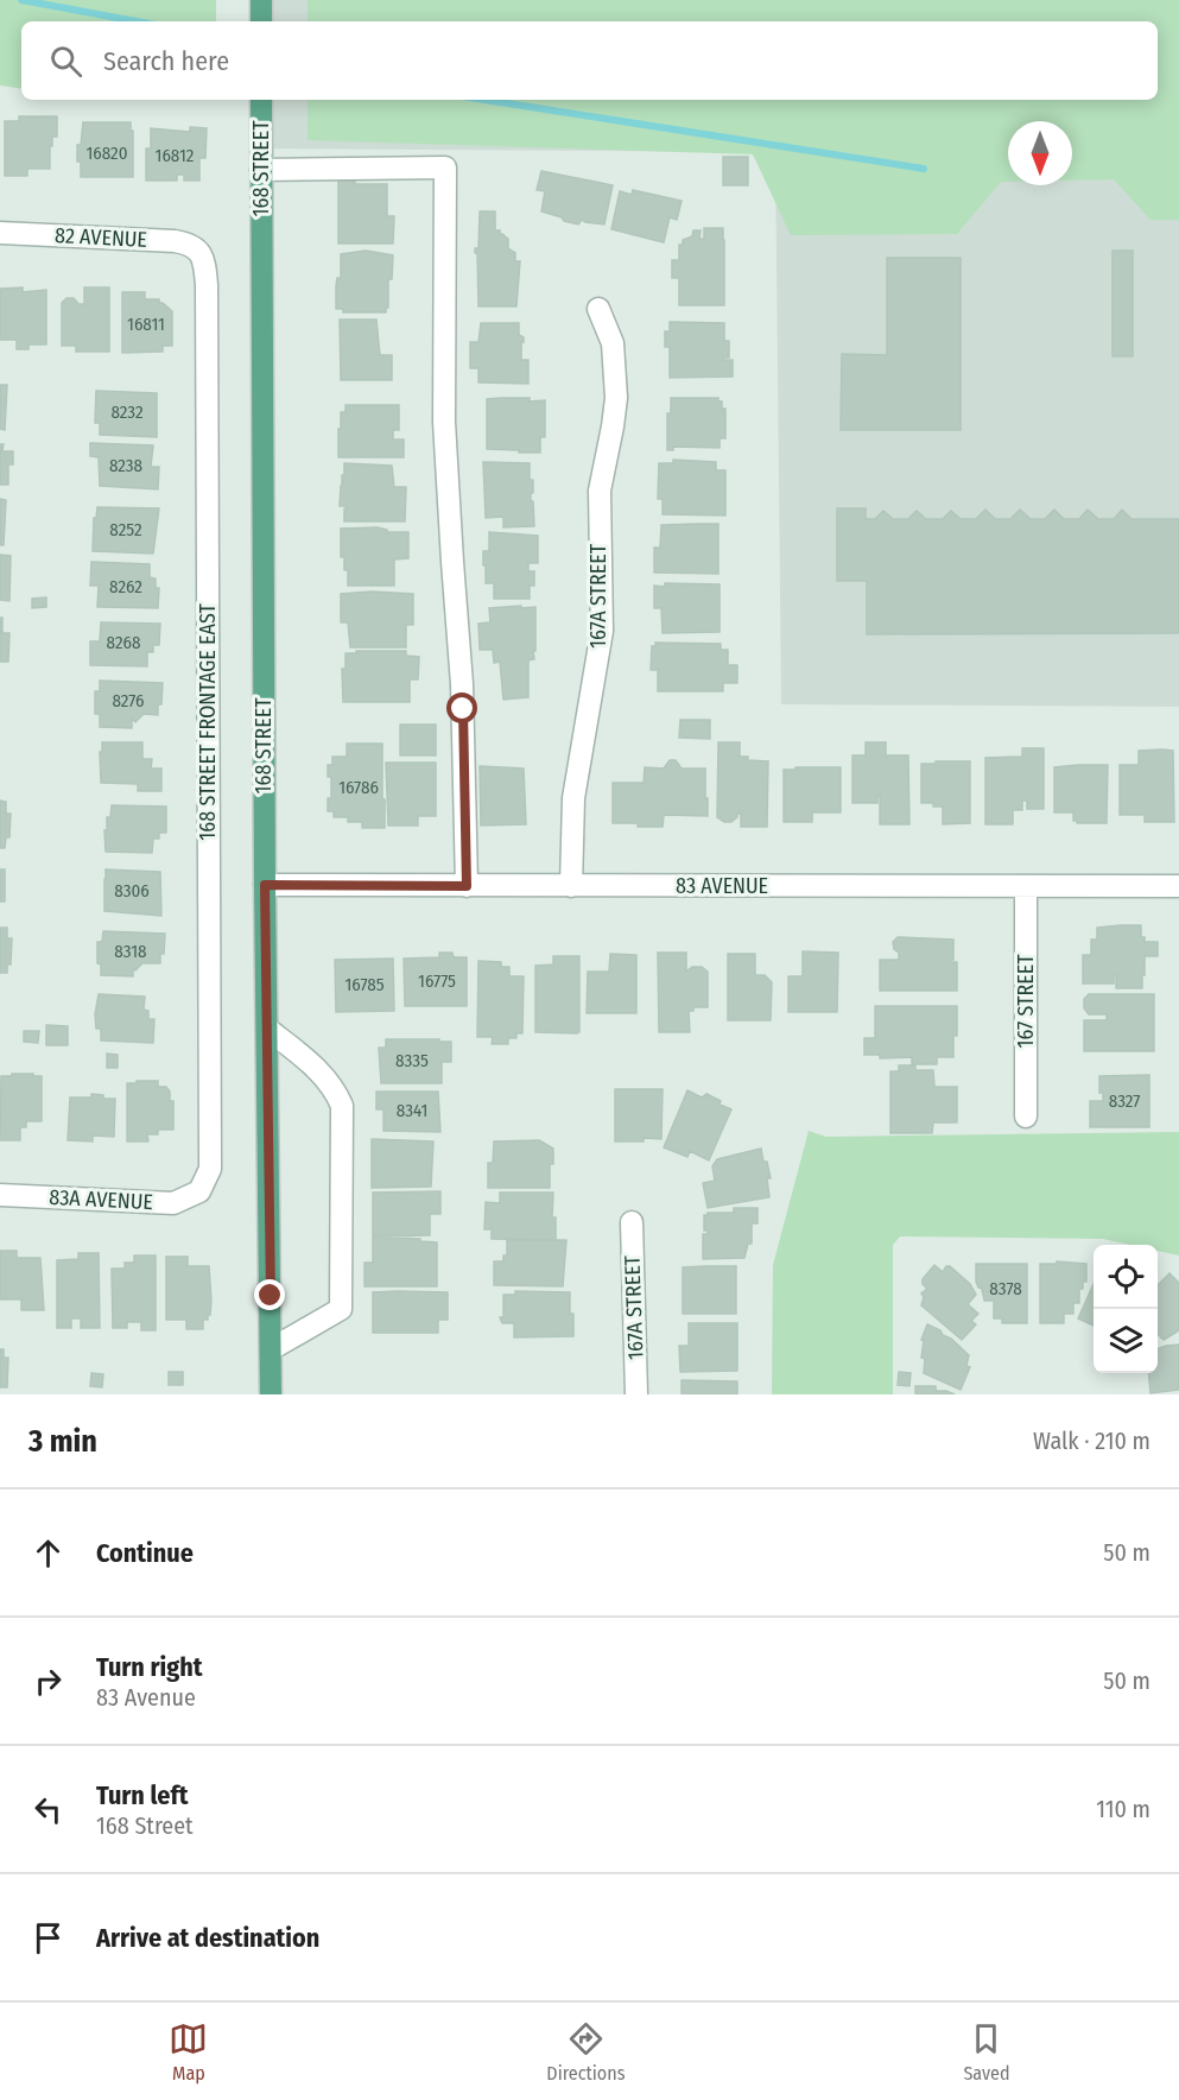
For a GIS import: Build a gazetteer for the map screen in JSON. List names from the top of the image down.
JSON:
{
  "streets": {
    "main road": ["168 STREET"],
    "street": [
      "82 AVENUE",
      "167A STREET",
      "168 STREET FRONTAGE EAST",
      "83 AVENUE",
      "167 STREET",
      "83A AVENUE"
    ]
  },
  "crossings": [
    ["168 STREET", "83 AVENUE"],
    ["82 AVENUE", "168 STREET FRONTAGE EAST"],
    ["167A STREET", "83 AVENUE"],
    ["168 STREET FRONTAGE EAST", "83A AVENUE"],
    ["83 AVENUE", "167 STREET"]
  ],
  "house_numbers": [
    "16820",
    "16812",
    "16811",
    "8232",
    "8238",
    "8252",
    "8262",
    "8268",
    "8276",
    "16786",
    "8306",
    "8318",
    "16775",
    "16785",
    "8335",
    "8327",
    "8341",
    "8378"
  ],
  "north": "bottom",
  "page": {
    "search": "Search here",
    "heading": ["3 min", "Walk · 210 m"],
    "list": [
      ["Continue", "50 m"],
      ["Turn right", "83 Avenue", "50 m"],
      ["Turn left", "168 Street", "110 m"],
      "Arrive at destination"
    ],
    "nav": ["Map", "Directions", "Saved"]
  }
}
